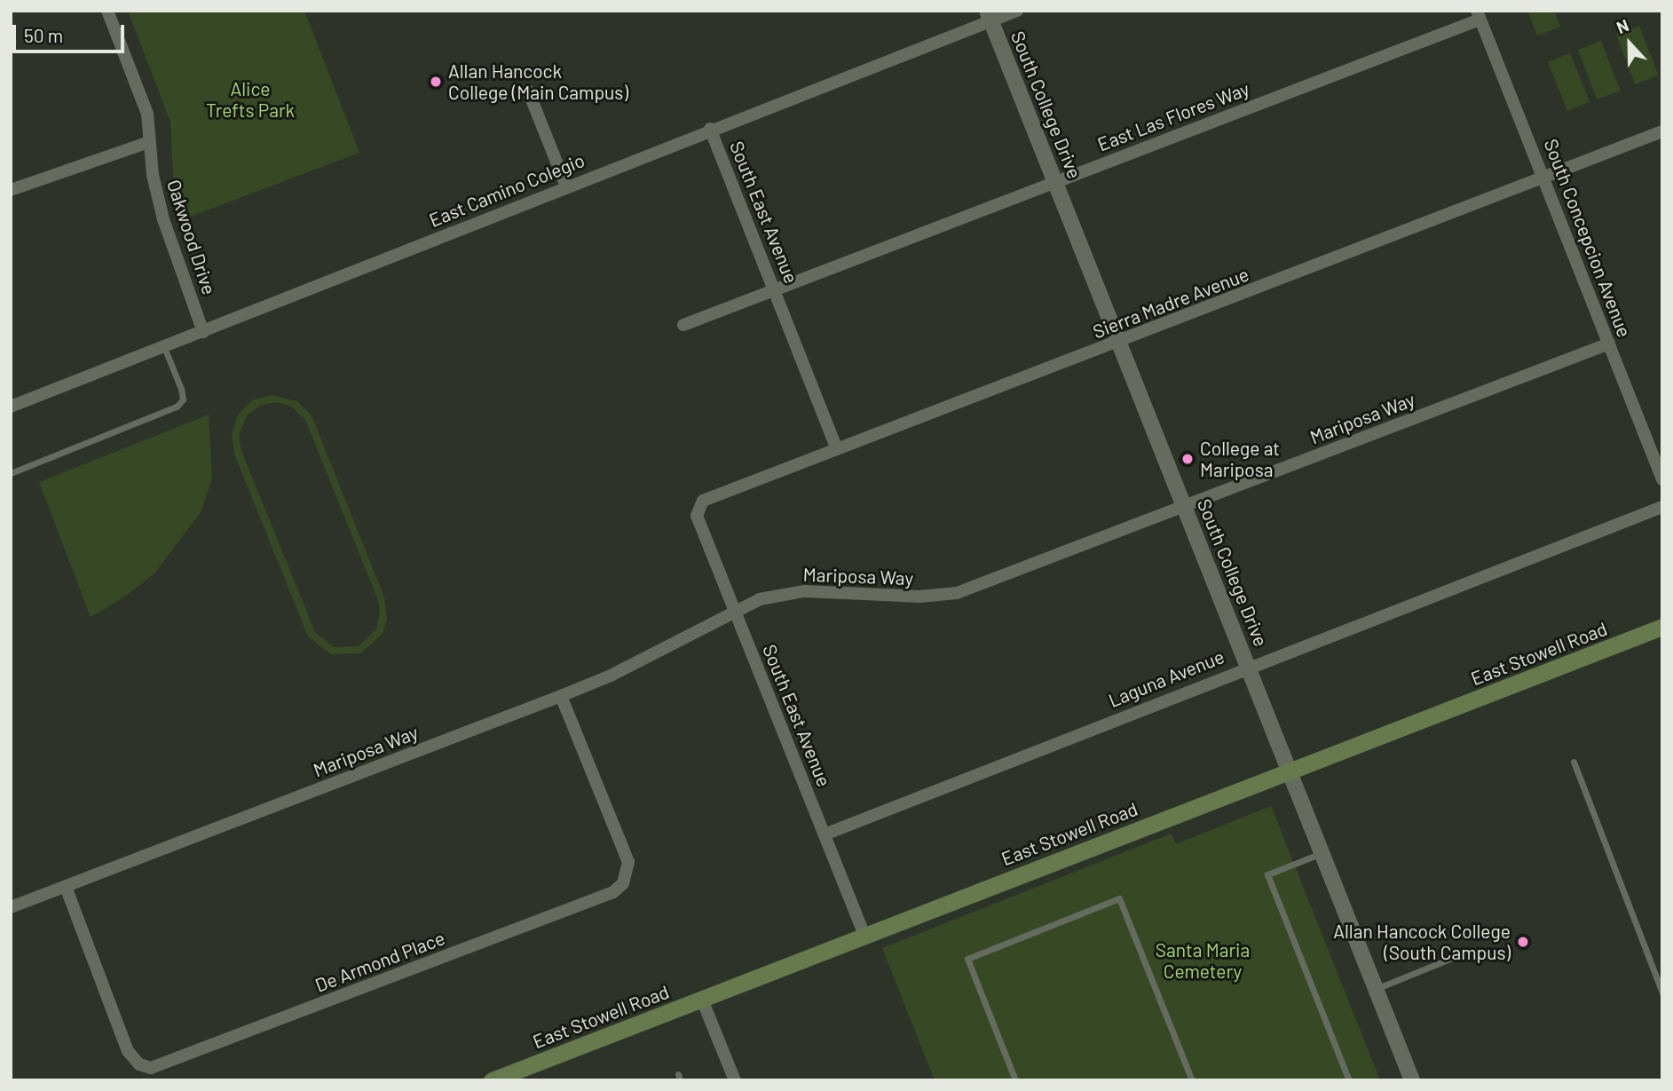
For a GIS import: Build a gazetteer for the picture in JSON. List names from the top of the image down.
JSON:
{
  "streets": {
    "main road": ["East Stowell Road"],
    "street": [
      "South College Drive",
      "East Las Flores Way",
      "East Camino Colegio",
      "South East Avenue",
      "Oakwood Drive",
      "South Concepcion Avenue",
      "Sierra Madre Avenue",
      "Mariposa Way",
      "Laguna Avenue",
      "De Armond Place"
    ]
  },
  "crossings": [
    ["South College Drive", "East Las Flores Way"],
    ["South College Drive", "East Camino Colegio"],
    ["South College Drive", "Sierra Madre Avenue"],
    ["South College Drive", "Mariposa Way"],
    ["South College Drive", "East Stowell Road"],
    ["South College Drive", "Laguna Avenue"],
    ["East Las Flores Way", "South East Avenue"],
    ["East Las Flores Way", "South Concepcion Avenue"],
    ["East Camino Colegio", "South East Avenue"],
    ["East Camino Colegio", "Oakwood Drive"],
    ["South East Avenue", "Sierra Madre Avenue"],
    ["South East Avenue", "Mariposa Way"],
    ["South East Avenue", "East Stowell Road"],
    ["South East Avenue", "Laguna Avenue"],
    ["South Concepcion Avenue", "Sierra Madre Avenue"],
    ["South Concepcion Avenue", "Mariposa Way"],
    ["Mariposa Way", "De Armond Place"]
  ],
  "parks": ["Alice Trefts Park", "Santa Maria Cemetery"],
  "places": ["Allan Hancock College (Main Campus)", "College at Mariposa", "Allan Hancock College (South Campus)"],
  "scale_bar": "50 m",
  "north": "top"
}
